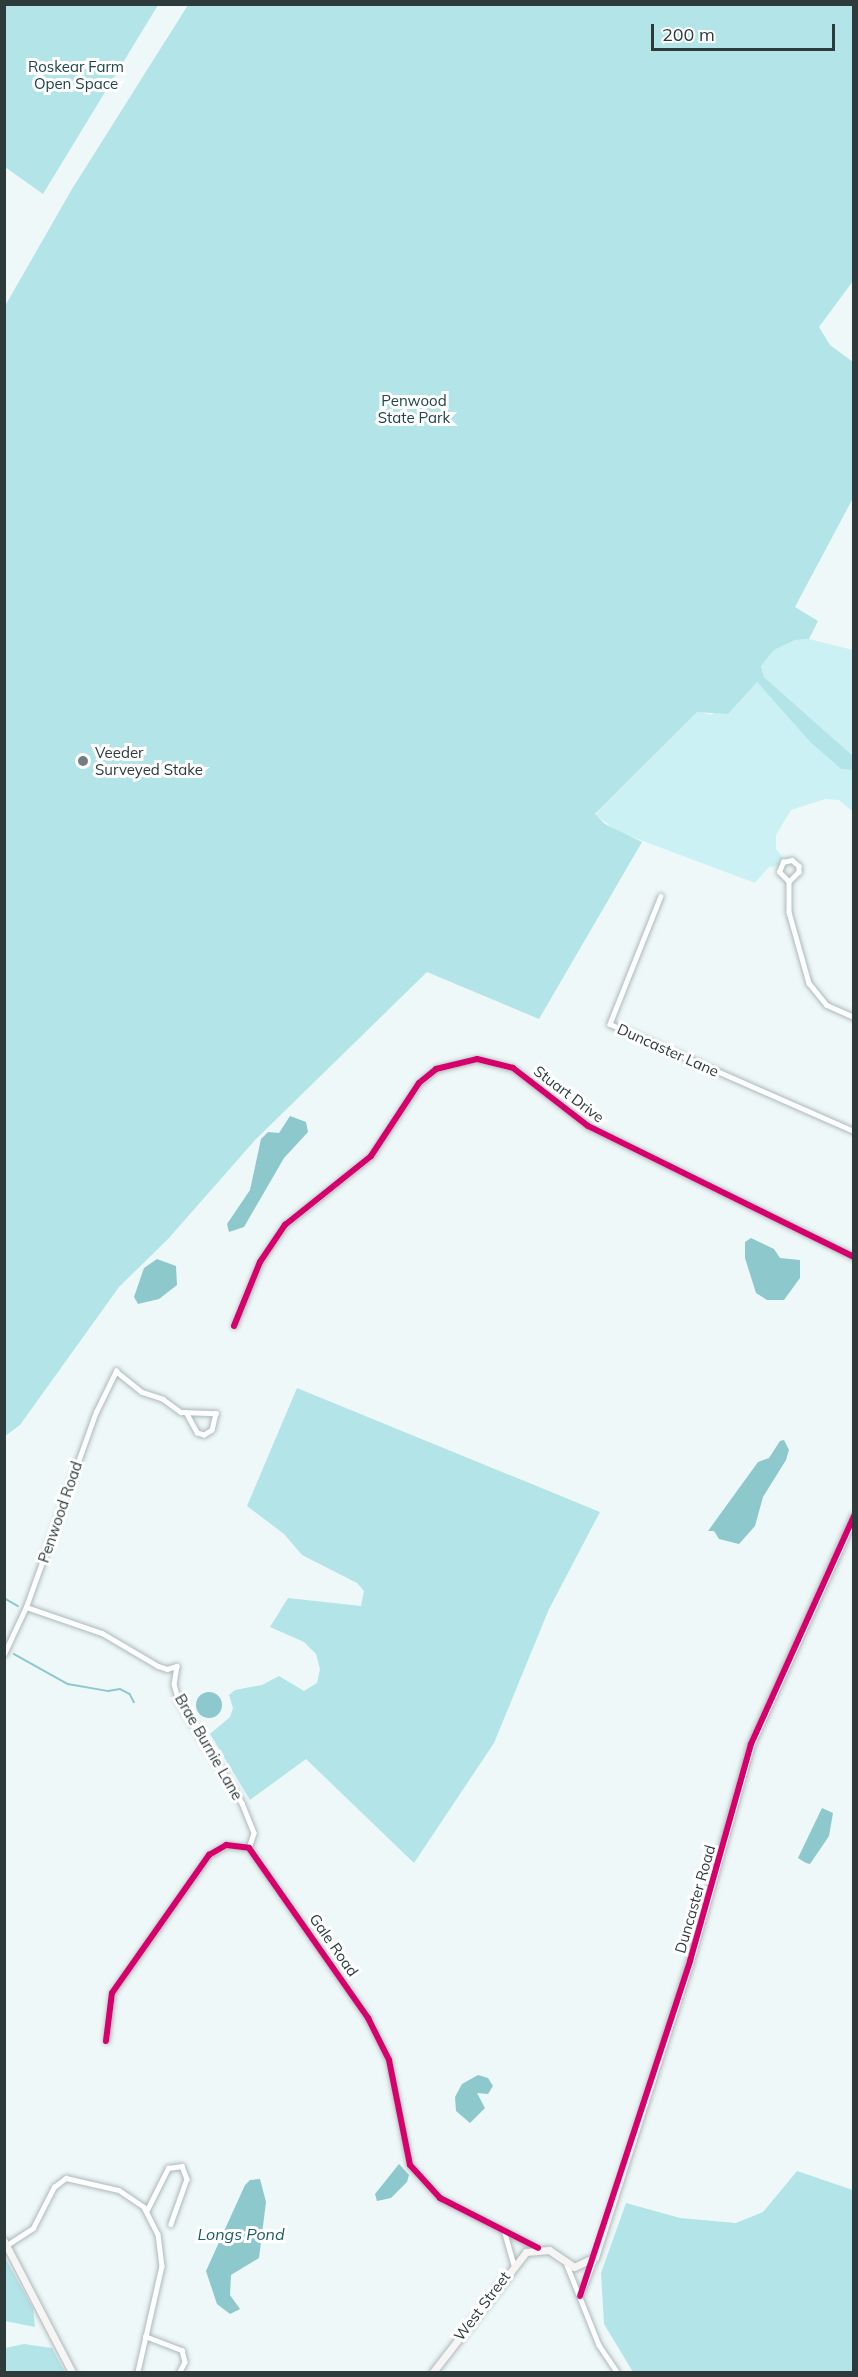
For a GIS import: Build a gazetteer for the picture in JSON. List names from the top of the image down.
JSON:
{
  "streets": {
    "street": [
      "Duncaster Lane",
      "Stuart Drive",
      "Penwood Road",
      "Brae Burnie Lane",
      "Duncaster Road",
      "Gale Road",
      "West Street"
    ]
  },
  "crossings": [
    ["Penwood Road", "Brae Burnie Lane"],
    ["Brae Burnie Lane", "Gale Road"],
    ["Gale Road", "West Street"]
  ],
  "water": ["Longs Pond"],
  "parks": ["Roskear Farm Open Space", "Penwood State Park"],
  "places": ["Veeder Surveyed Stake"],
  "scale_bar": "200 m"
}
